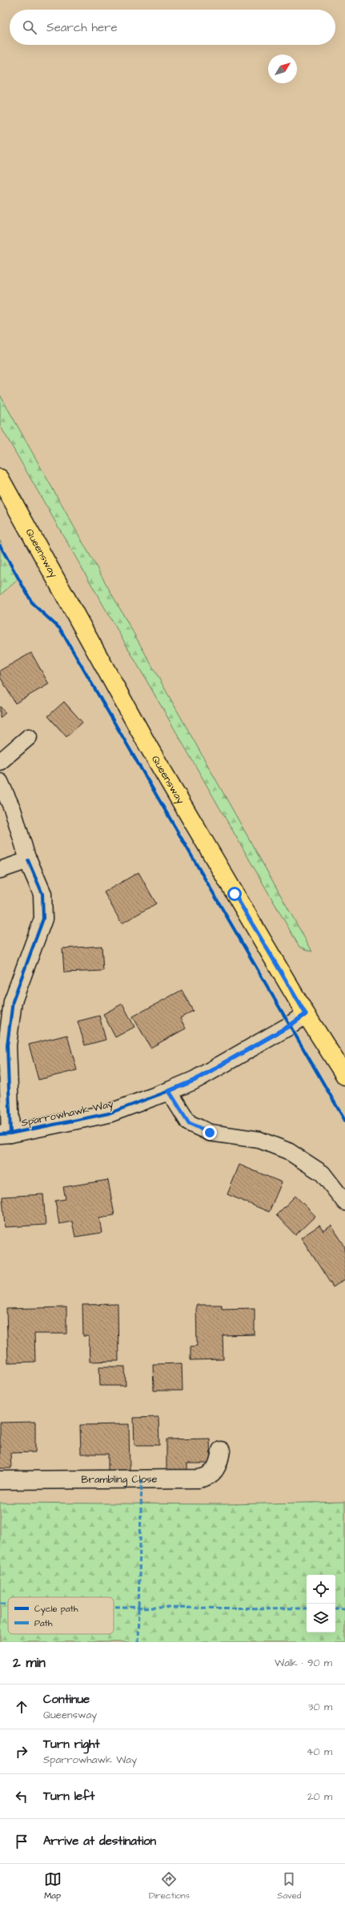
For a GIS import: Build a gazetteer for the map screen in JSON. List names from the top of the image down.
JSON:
{
  "streets": {
    "main road": ["Queensway"],
    "street": ["Sparrowhawk Way", "Brambling Close"]
  },
  "crossings": [
    ["Queensway", "Sparrowhawk Way"]
  ],
  "legend": ["Cycle path", "Path"],
  "north": "top right",
  "page": {
    "search": "Search here",
    "heading": ["2 min", "Walk · 90 m"],
    "list": [
      ["Continue", "Queensway", "30 m"],
      ["Turn right", "Sparrowhawk Way", "40 m"],
      ["Turn left", "20 m"],
      "Arrive at destination"
    ],
    "nav": ["Map", "Directions", "Saved"]
  }
}
